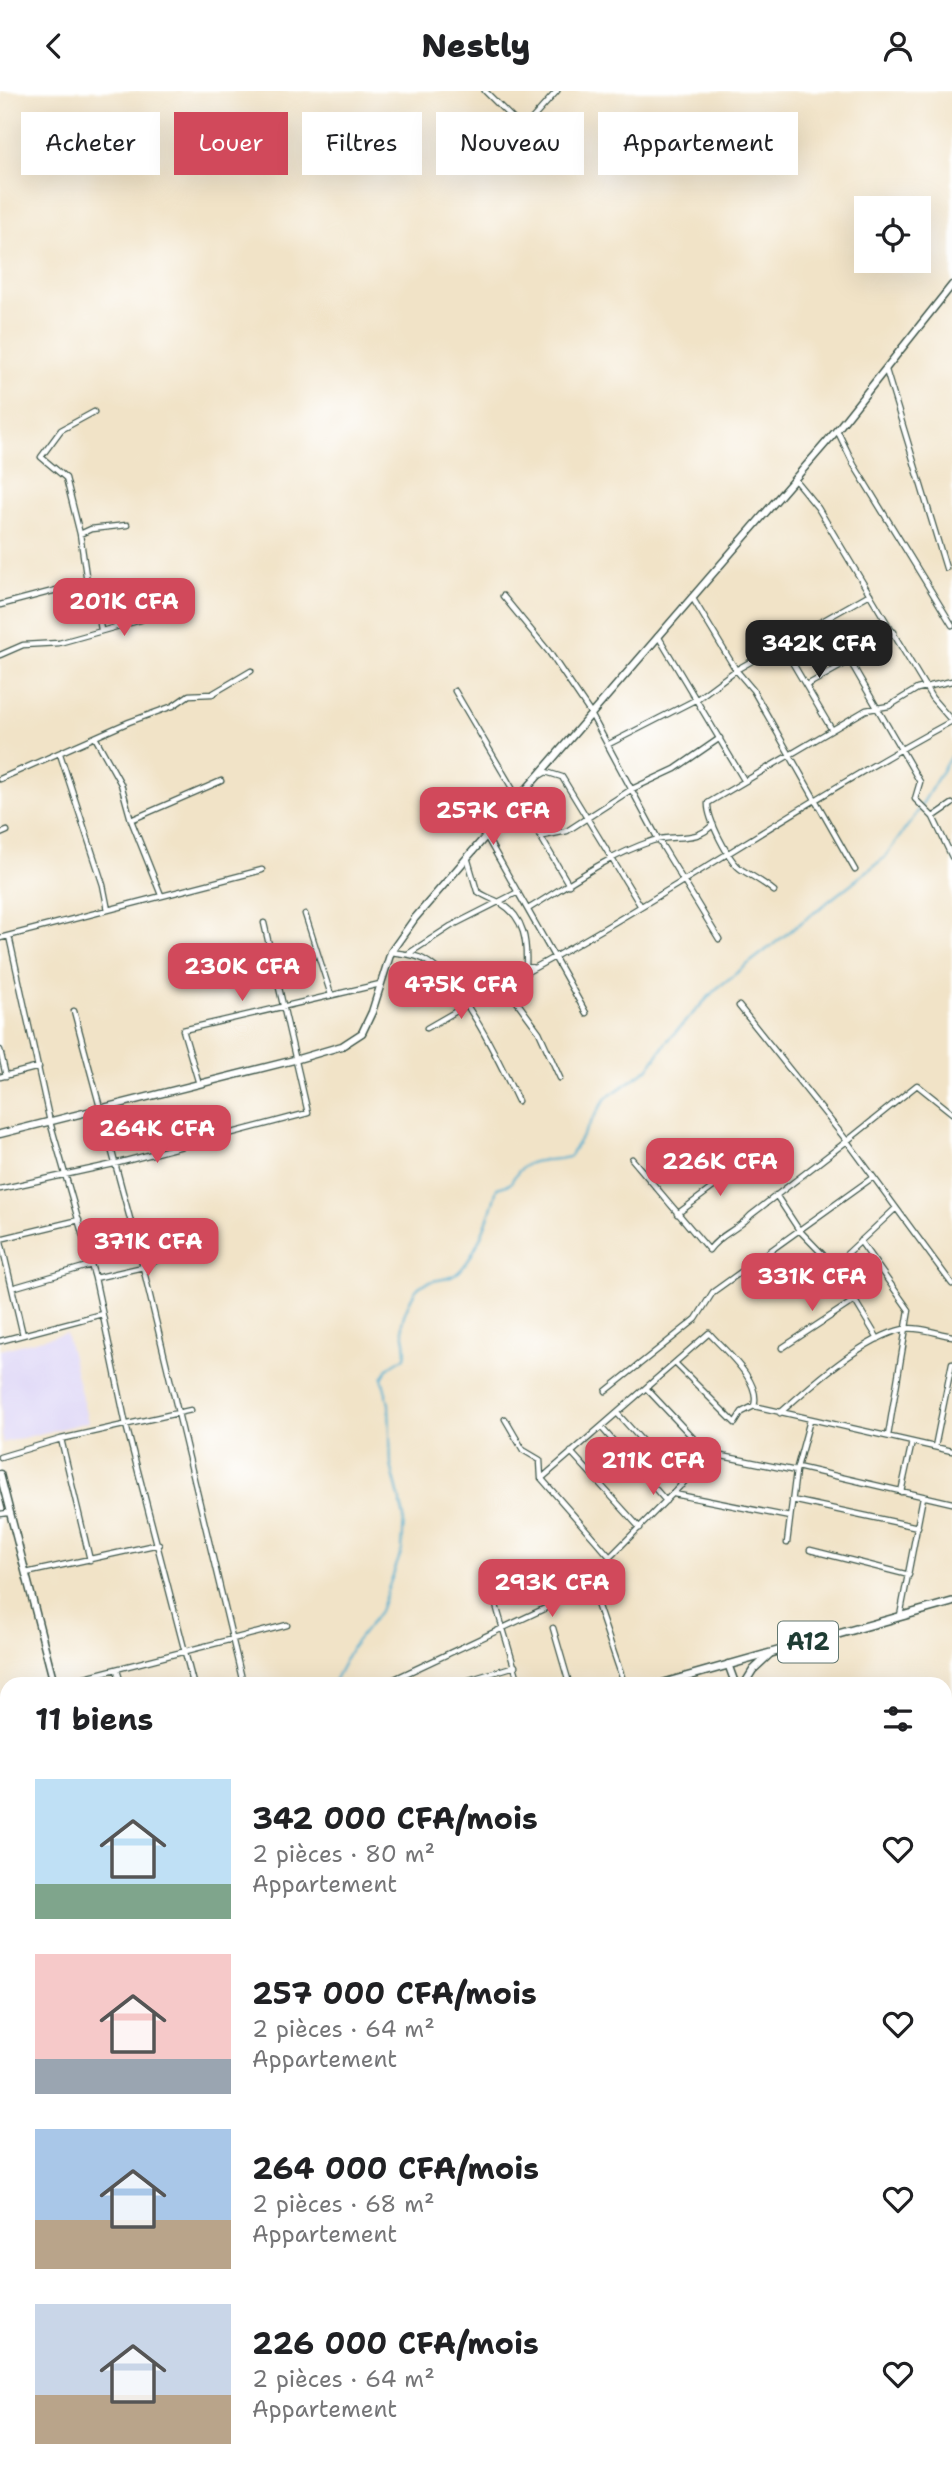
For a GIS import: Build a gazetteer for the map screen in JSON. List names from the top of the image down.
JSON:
{
  "streets": {
    "main road": ["A12"]
  },
  "page": {
    "header": "Nestly",
    "chip": [
      "Acheter",
      "Louer",
      "Filtres",
      "Nouveau",
      "Appartement"
    ],
    "price": [
      "201K CFA",
      "342K CFA",
      "257K CFA",
      "230K CFA",
      "475K CFA",
      "264K CFA",
      "226K CFA",
      "371K CFA",
      "331K CFA",
      "211K CFA",
      "293K CFA"
    ],
    "heading": "11 biens",
    "list": [
      {
        "name": "342 000 CFA/mois",
        "note": "2 pièces · 80 m² · Appartement"
      },
      {
        "name": "257 000 CFA/mois",
        "note": "2 pièces · 64 m² · Appartement"
      },
      {
        "name": "264 000 CFA/mois",
        "note": "2 pièces · 68 m² · Appartement"
      },
      {
        "name": "226 000 CFA/mois",
        "note": "2 pièces · 64 m² · Appartement"
      }
    ]
  }
}
